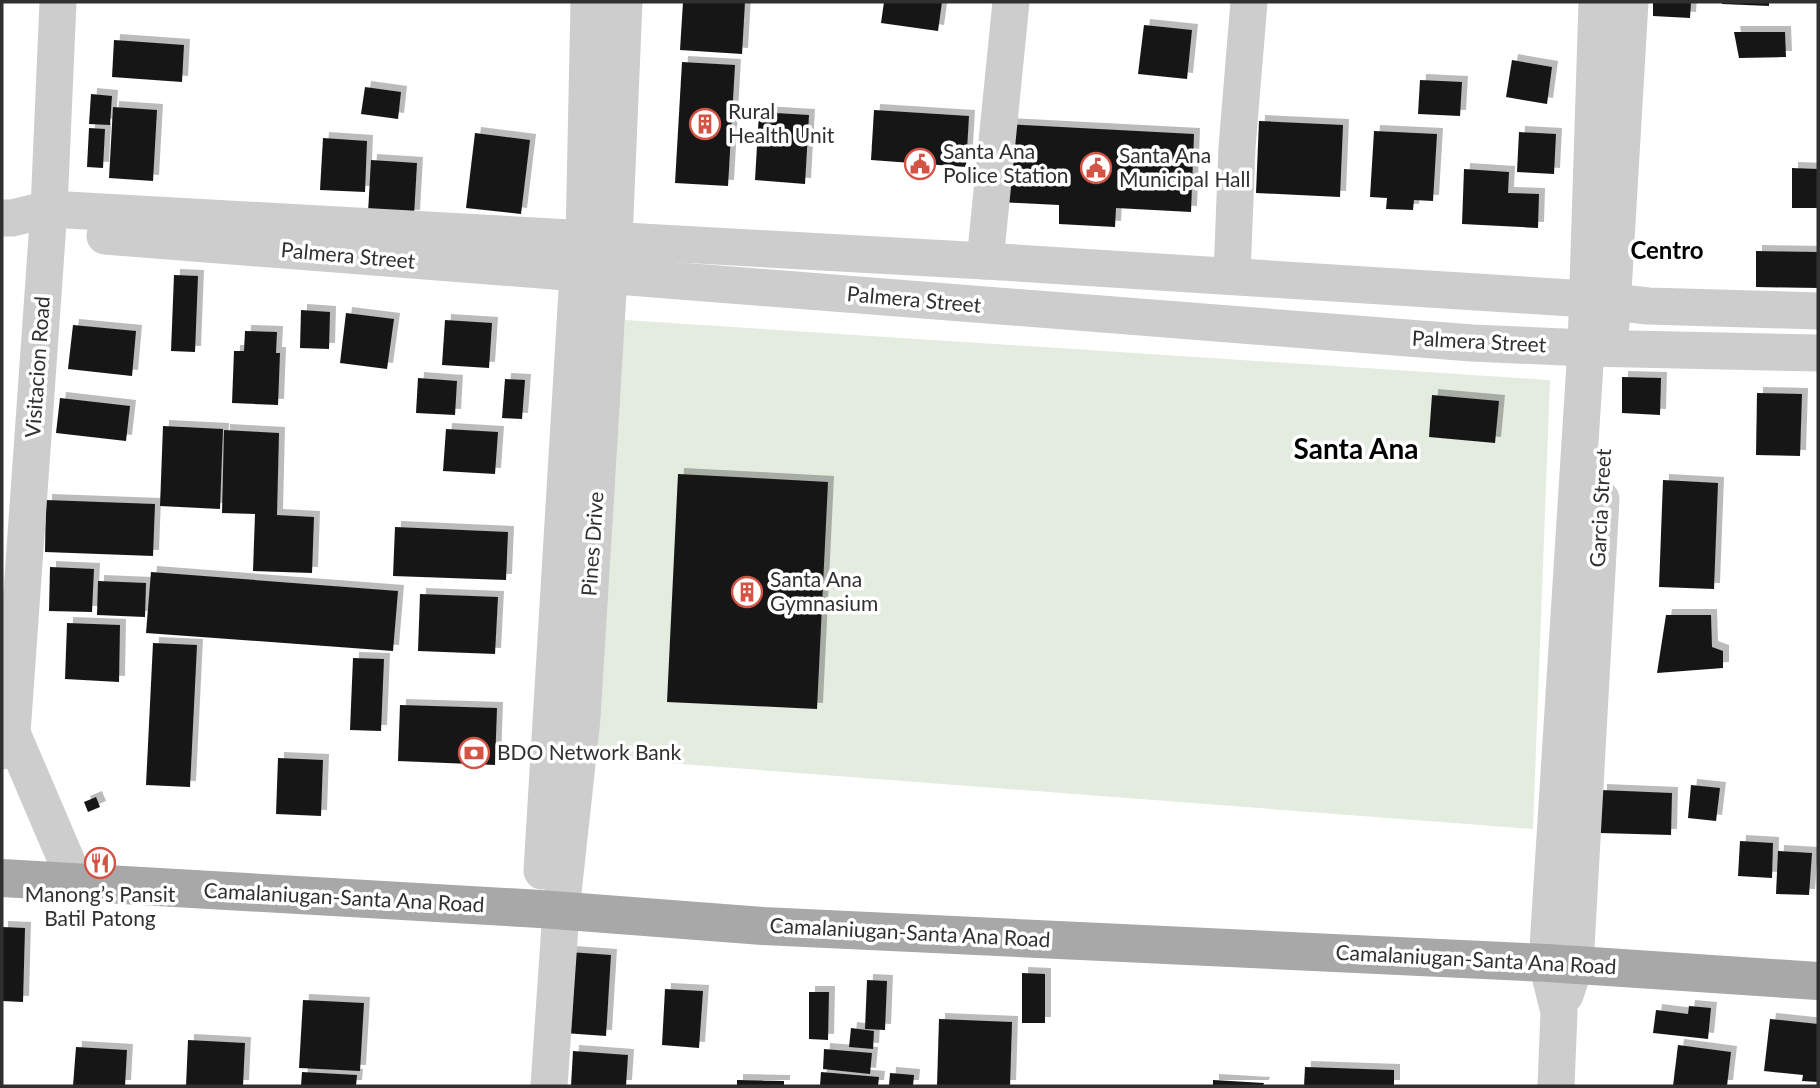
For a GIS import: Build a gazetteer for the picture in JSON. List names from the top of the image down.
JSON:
{
  "streets": {
    "main road": ["Camalaniugan-Santa Ana Road"],
    "street": [
      "Palmera Street",
      "Visitacion Road",
      "Garcia Street",
      "Pines Drive"
    ]
  },
  "crossings": [
    ["Palmera Street", "Visitacion Road"],
    ["Palmera Street", "Garcia Street"],
    ["Palmera Street", "Pines Drive"],
    ["Visitacion Road", "Camalaniugan-Santa Ana Road"],
    ["Garcia Street", "Camalaniugan-Santa Ana Road"],
    ["Pines Drive", "Camalaniugan-Santa Ana Road"]
  ],
  "districts": ["Centro", "Santa Ana"],
  "places": {
    "building": ["Rural Health Unit", "Santa Ana Gymnasium"],
    "public building": ["Santa Ana Police Station", "Santa Ana Municipal Hall"],
    "bank": ["BDO Network Bank"],
    "restaurant": ["Manong’s Pansit Batil Patong"]
  }
}
